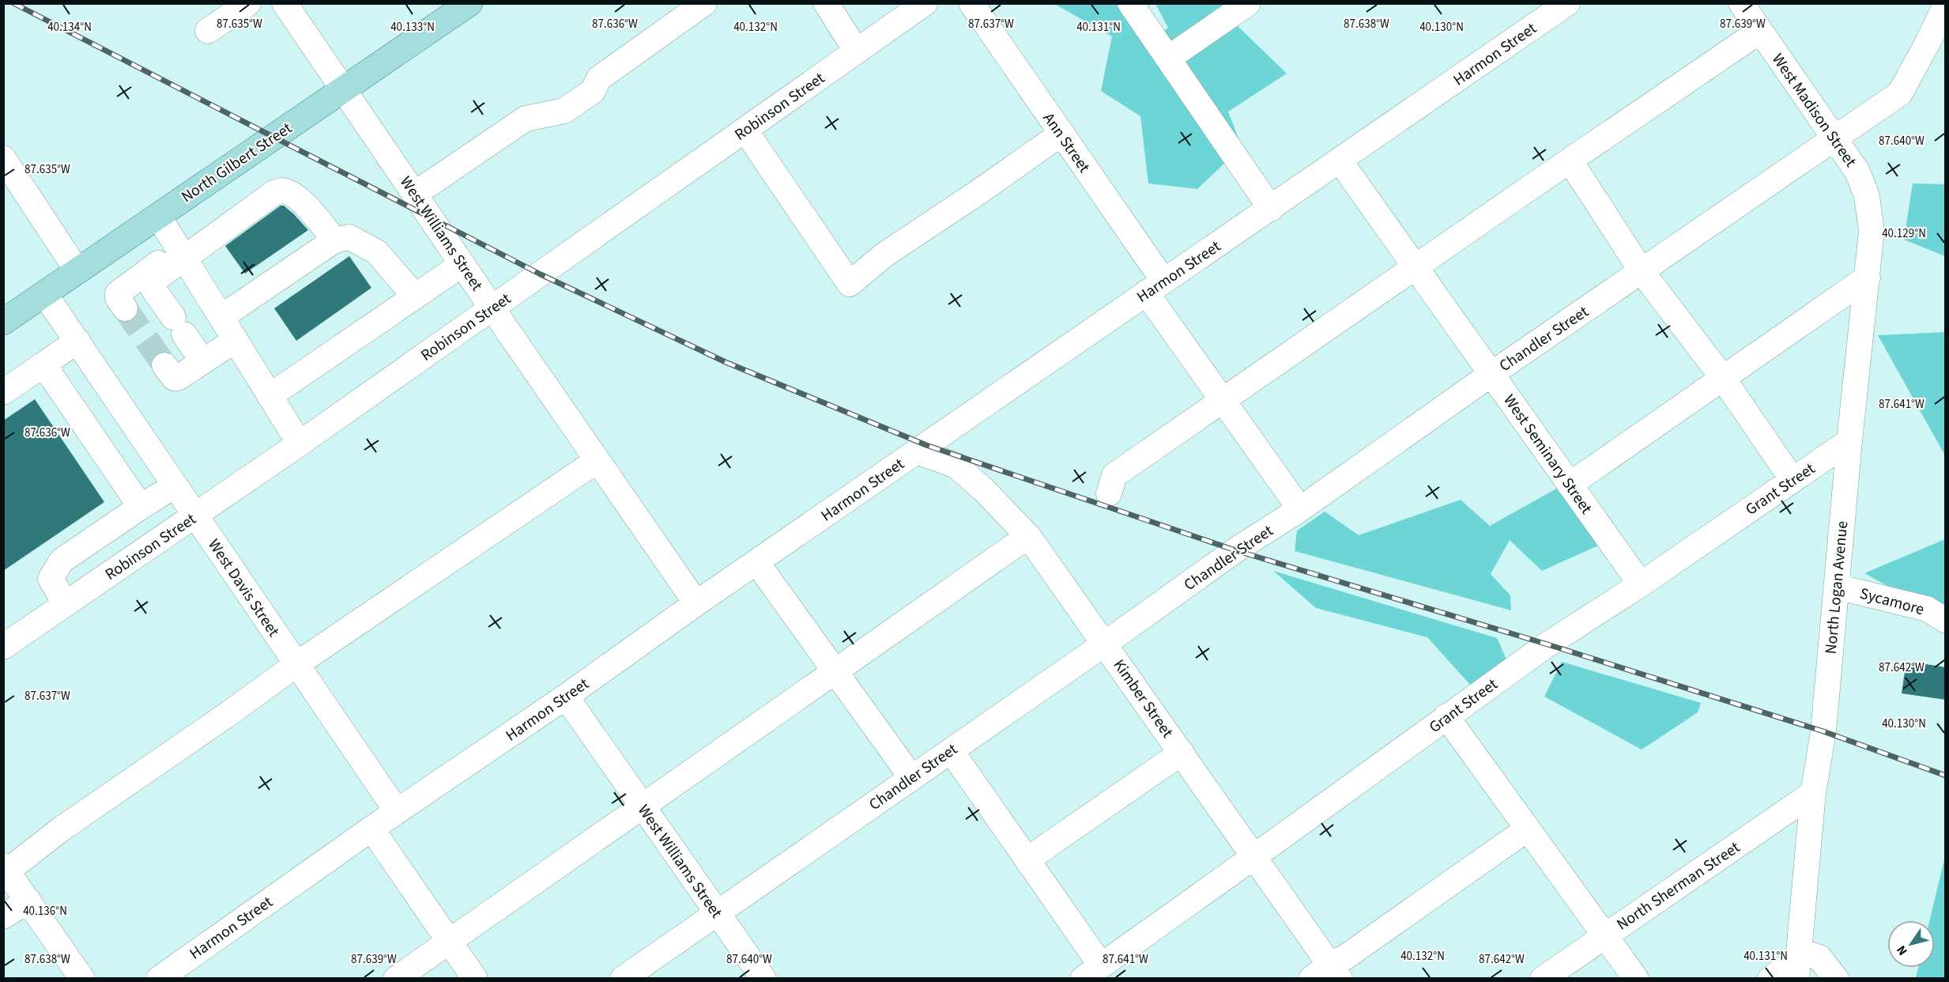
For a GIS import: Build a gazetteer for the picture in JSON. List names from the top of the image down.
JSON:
{
  "streets": {
    "main road": ["North Gilbert Street"],
    "street": [
      "Harmon Street",
      "Robinson Street",
      "West Madison Street",
      "Ann Street",
      "West Williams Street",
      "Chandler Street",
      "West Seminary Street",
      "Grant Street",
      "West Davis Street",
      "North Logan Avenue",
      "Sycamore",
      "Kimber Street",
      "North Sherman Street"
    ]
  },
  "crossings": [
    ["Harmon Street", "Ann Street"],
    ["Harmon Street", "West Williams Street"],
    ["Harmon Street", "West Seminary Street"],
    ["Harmon Street", "West Davis Street"],
    ["Harmon Street", "Kimber Street"],
    ["Robinson Street", "West Williams Street"],
    ["Robinson Street", "West Davis Street"],
    ["West Madison Street", "Chandler Street"],
    ["West Madison Street", "North Logan Avenue"],
    ["Ann Street", "Chandler Street"],
    ["North Gilbert Street", "West Williams Street"],
    ["North Gilbert Street", "West Davis Street"],
    ["West Williams Street", "Chandler Street"],
    ["Chandler Street", "West Seminary Street"],
    ["Chandler Street", "Kimber Street"],
    ["West Seminary Street", "Grant Street"],
    ["Grant Street", "North Logan Avenue"],
    ["Grant Street", "Kimber Street"],
    ["North Logan Avenue", "Sycamore"],
    ["North Logan Avenue", "North Sherman Street"]
  ],
  "north": "bottom left",
  "coordinates": [
    "87.635°W",
    "87.636°W",
    "87.638°W",
    "87.639°W",
    "87.637°W",
    "40.130°N",
    "40.134°N",
    "40.133°N",
    "40.132°N",
    "40.131°N",
    "87.640°W",
    "40.129°N",
    "87.641°W",
    "87.642°W",
    "40.136°N"
  ]
}
